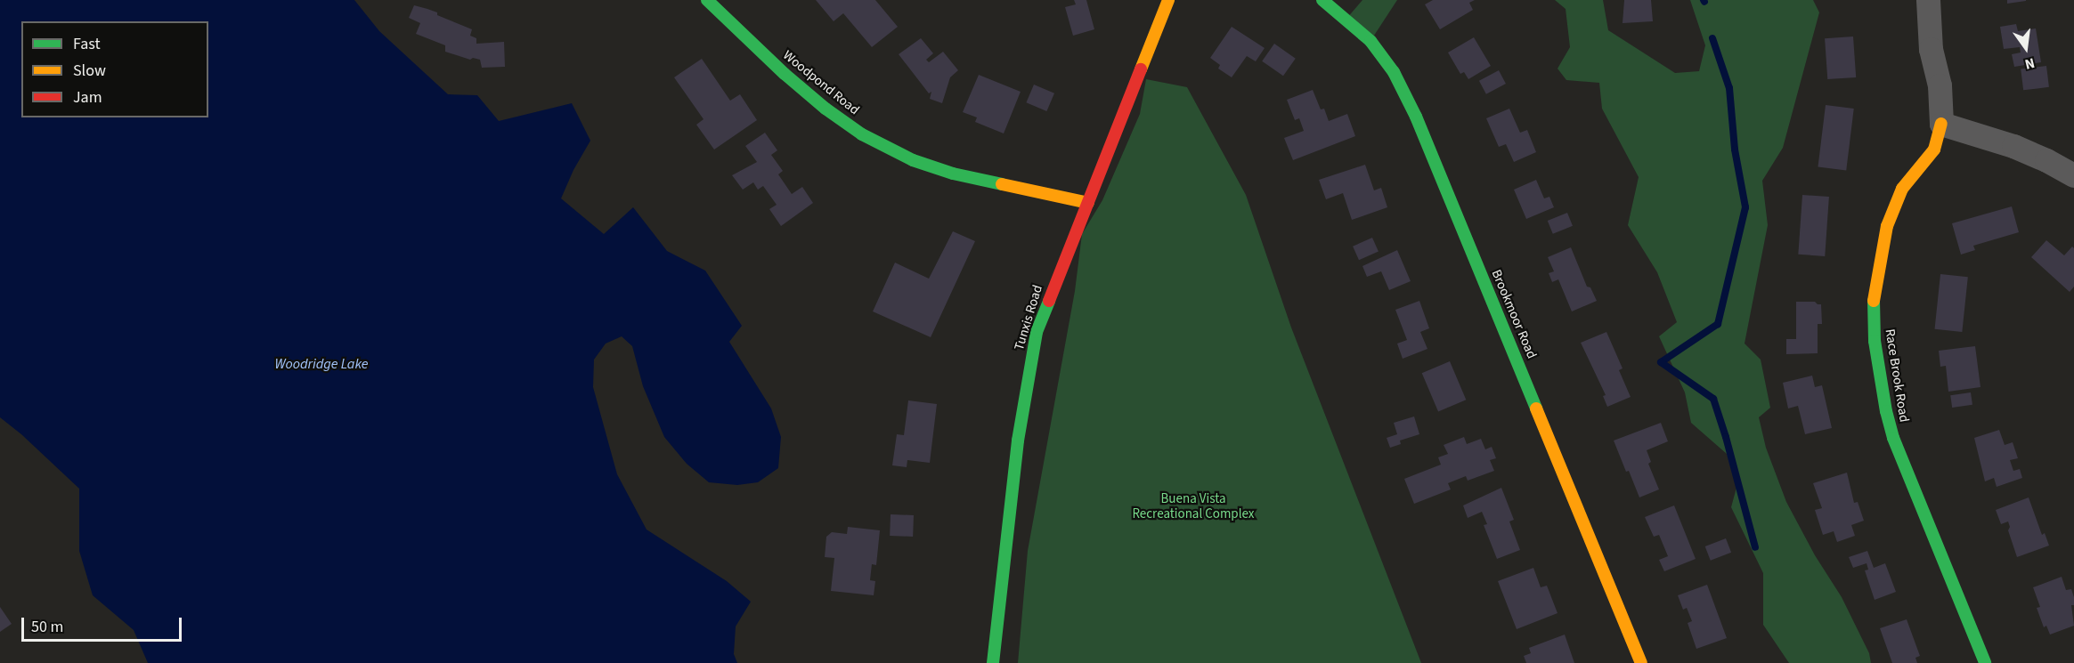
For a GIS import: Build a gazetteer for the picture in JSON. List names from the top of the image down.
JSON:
{
  "streets": {
    "street": [
      "Woodpond Road",
      "Brookmoor Road",
      "Tunxis Road",
      "Race Brook Road"
    ]
  },
  "crossings": [
    ["Woodpond Road", "Tunxis Road"]
  ],
  "water": ["Woodridge Lake"],
  "parks": ["Buena Vista Recreational Complex"],
  "legend": ["Fast", "Slow", "Jam"],
  "scale_bar": "50 m",
  "north": "bottom"
}
